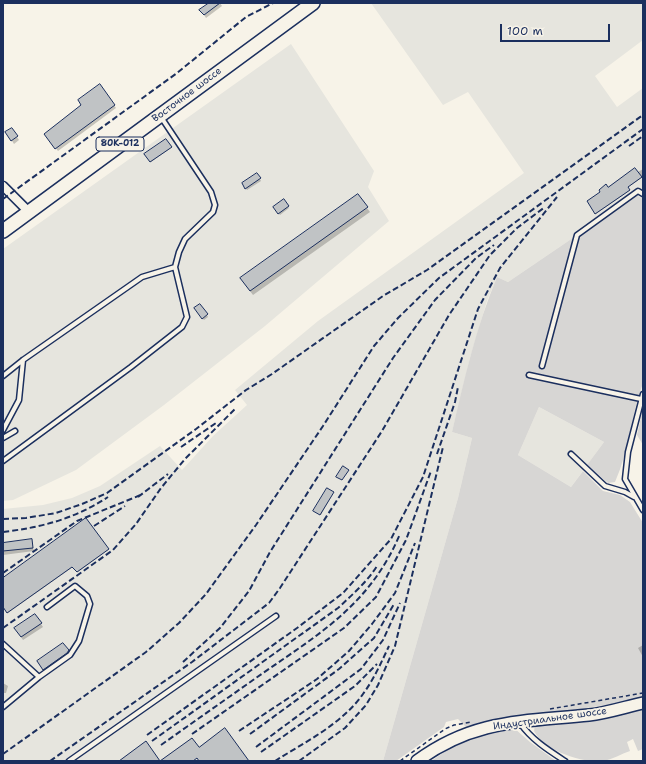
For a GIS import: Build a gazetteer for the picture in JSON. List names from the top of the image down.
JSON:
{
  "streets": {
    "main road": ["Восточное шоссе", "80К-012", "Индустриальное шоссе"]
  },
  "scale_bar": "100 m"
}
